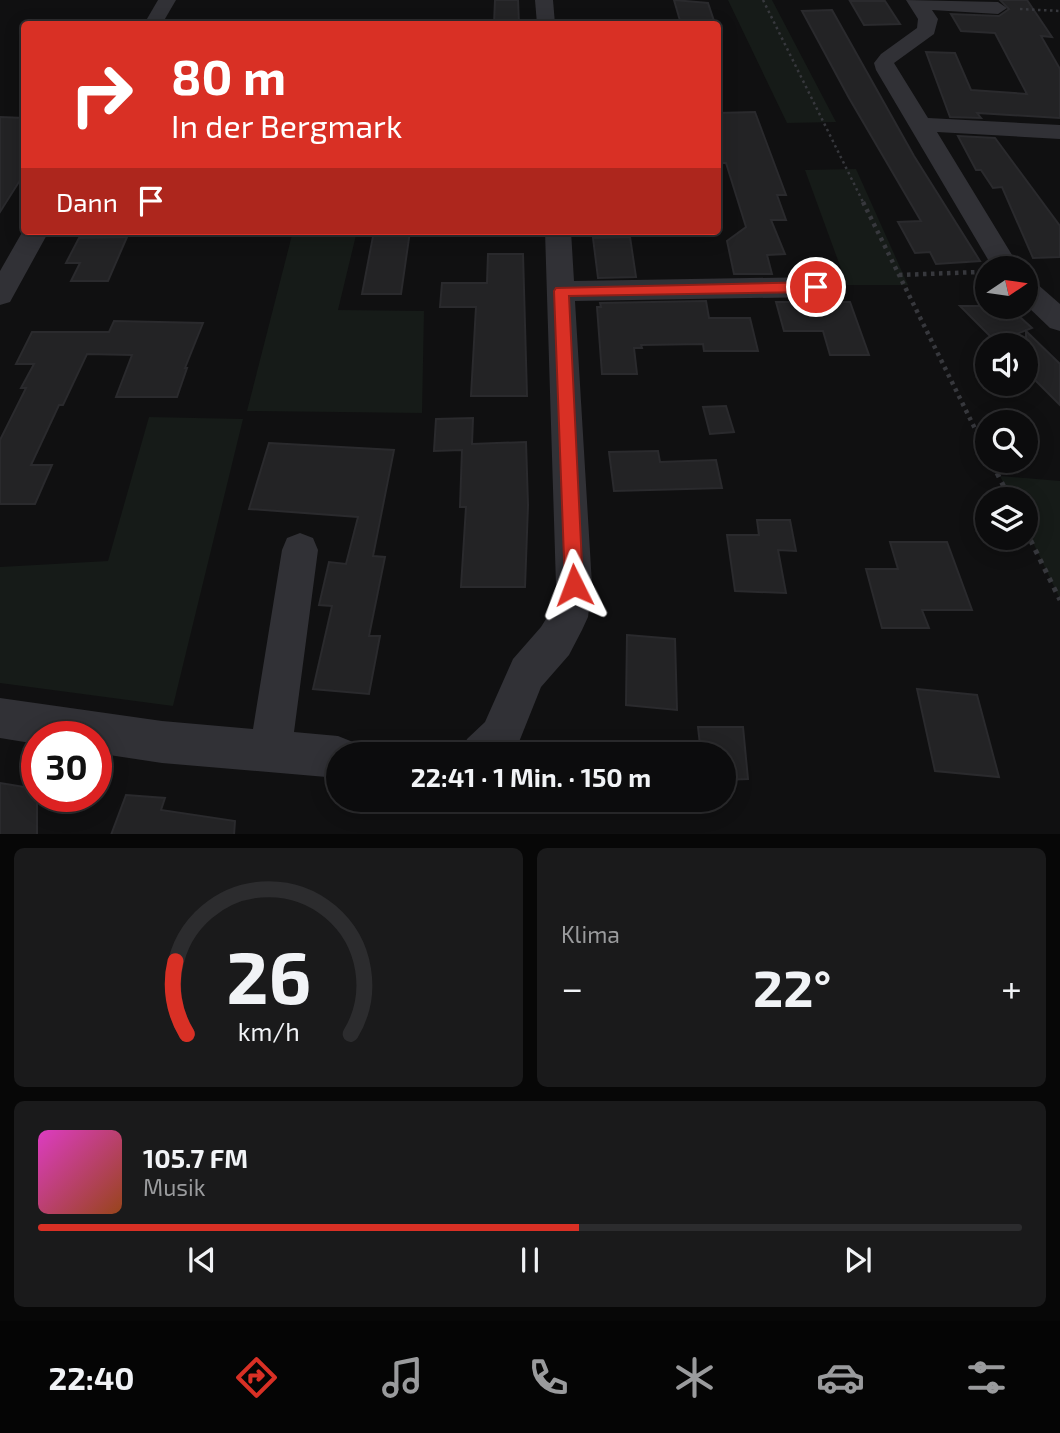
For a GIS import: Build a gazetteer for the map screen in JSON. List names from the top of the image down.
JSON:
{
  "north": "right",
  "page": {
    "turn": ["80 m", "In der Bergmark"],
    "then": "Dann",
    "limit": "30",
    "trip": "22:41 · 1 Min. · 150 m",
    "tile": "Klima",
    "heat": ["−", "22°", "+"],
    "song": ["105.7 FM", "Musik"],
    "tabs": "22:40",
    "gauge": ["26", "km/h"]
  }
}
